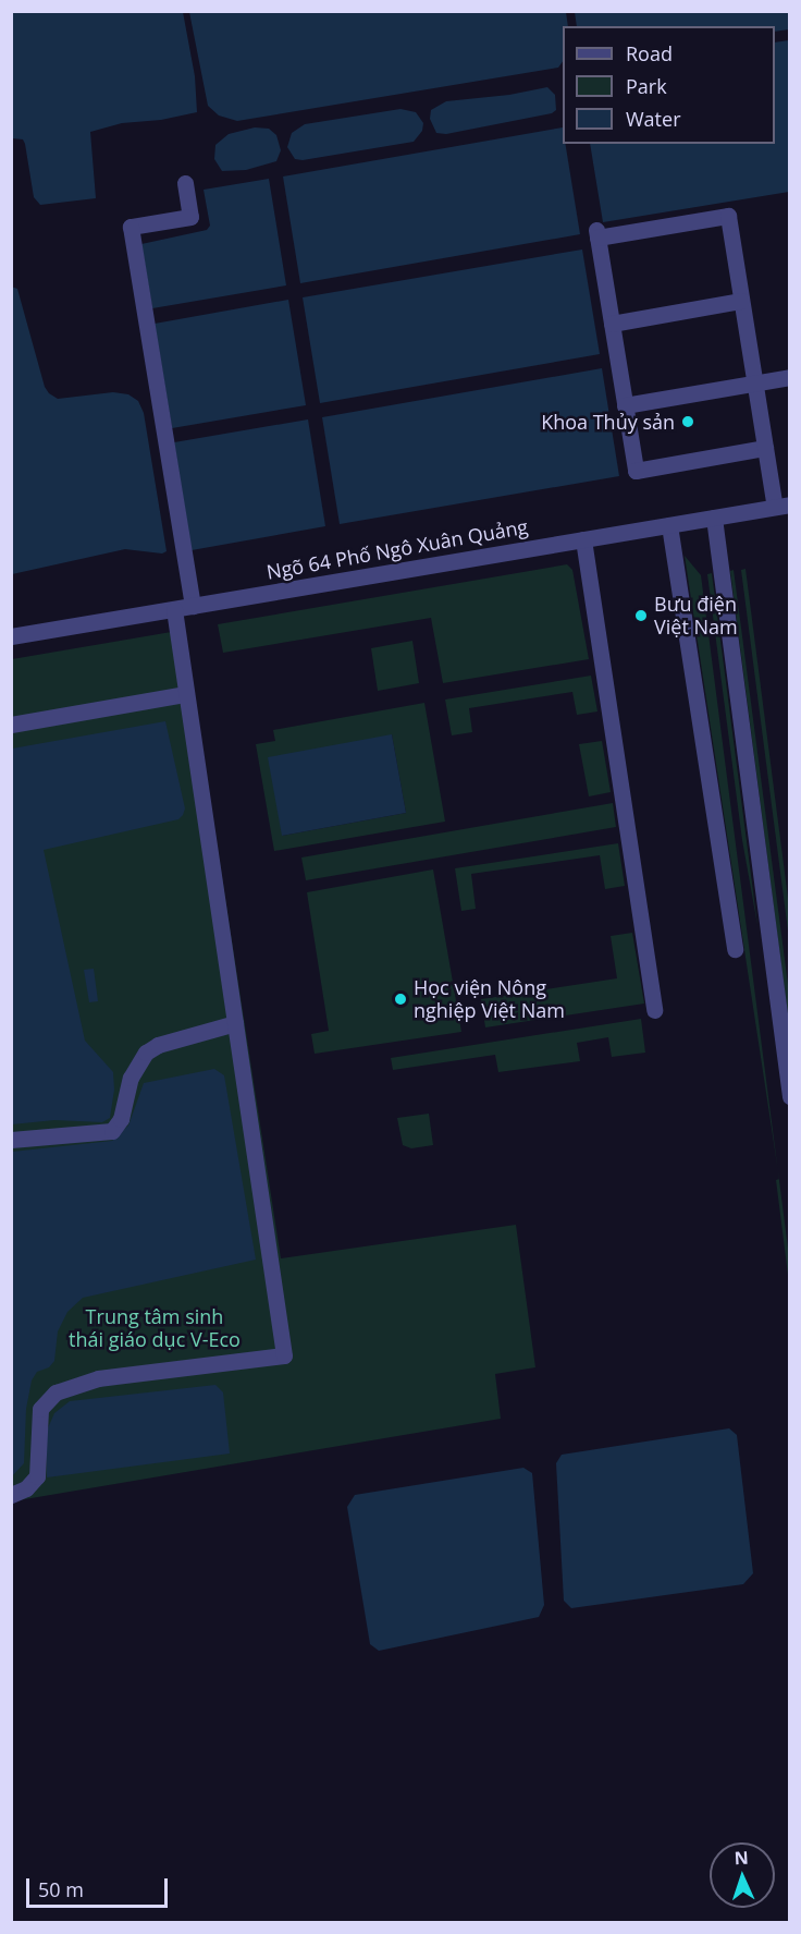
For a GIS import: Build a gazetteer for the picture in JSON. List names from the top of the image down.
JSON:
{
  "streets": {
    "street": ["Ngõ 64 Phố Ngô Xuân Quảng"]
  },
  "parks": ["Trung tâm sinh thái giáo dục V-Eco"],
  "places": ["Khoa Thủy sản", "Bưu điện Việt Nam", "Học viện Nông nghiệp Việt Nam"],
  "legend": ["Road", "Park", "Water"],
  "scale_bar": "50 m",
  "north": "top"
}
